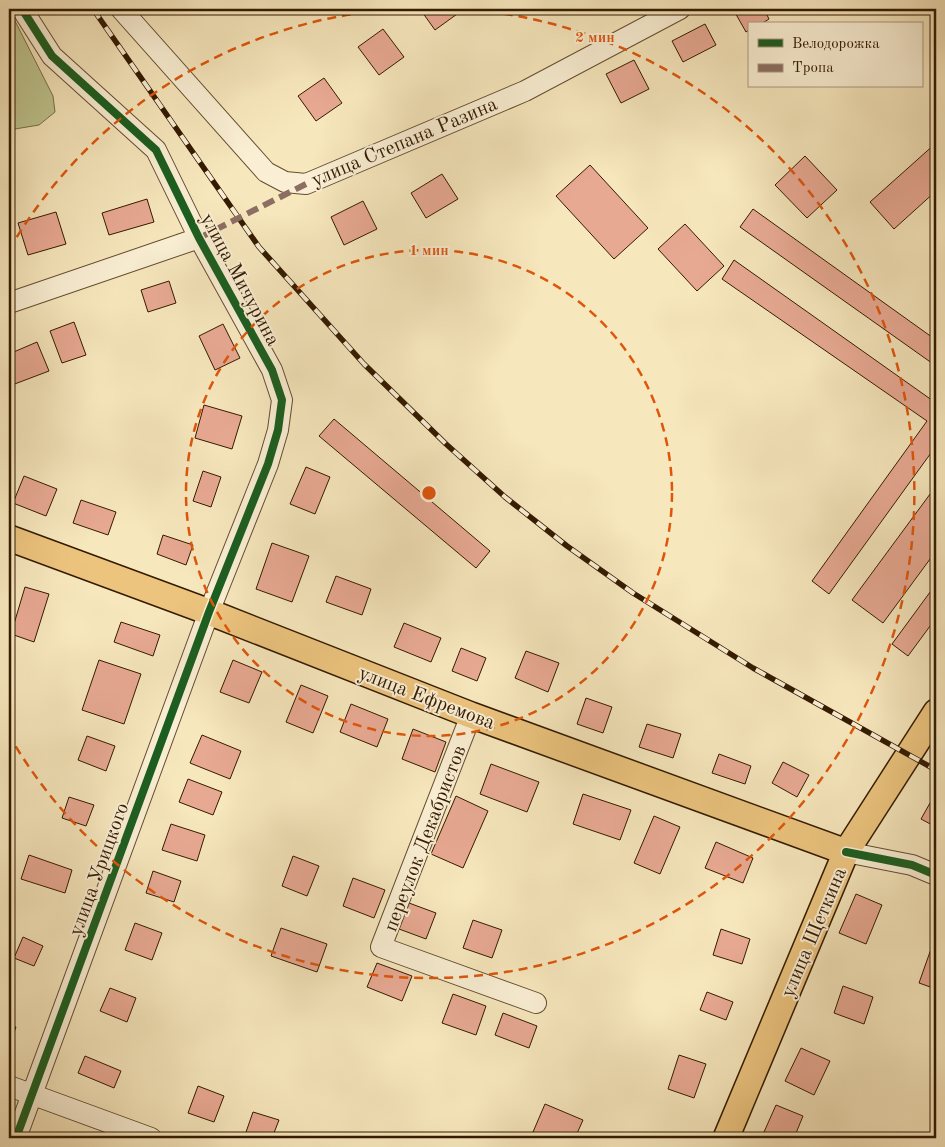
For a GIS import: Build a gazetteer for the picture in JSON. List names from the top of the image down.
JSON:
{
  "streets": {
    "main road": ["улица Ефремова", "улица Щеткина"],
    "street": [
      "улица Степана Разина",
      "улица Мичурина",
      "переулок Декабристов",
      "улица Урицкого"
    ]
  },
  "crossings": [
    ["улица Мичурина", "улица Ефремова"],
    ["улица Мичурина", "улица Урицкого"],
    ["улица Ефремова", "переулок Декабристов"],
    ["улица Ефремова", "улица Урицкого"],
    ["улица Ефремова", "улица Щеткина"]
  ],
  "legend": ["Велодорожка", "Тропа"],
  "rings": ["2 мин", "1 мин"]
}
